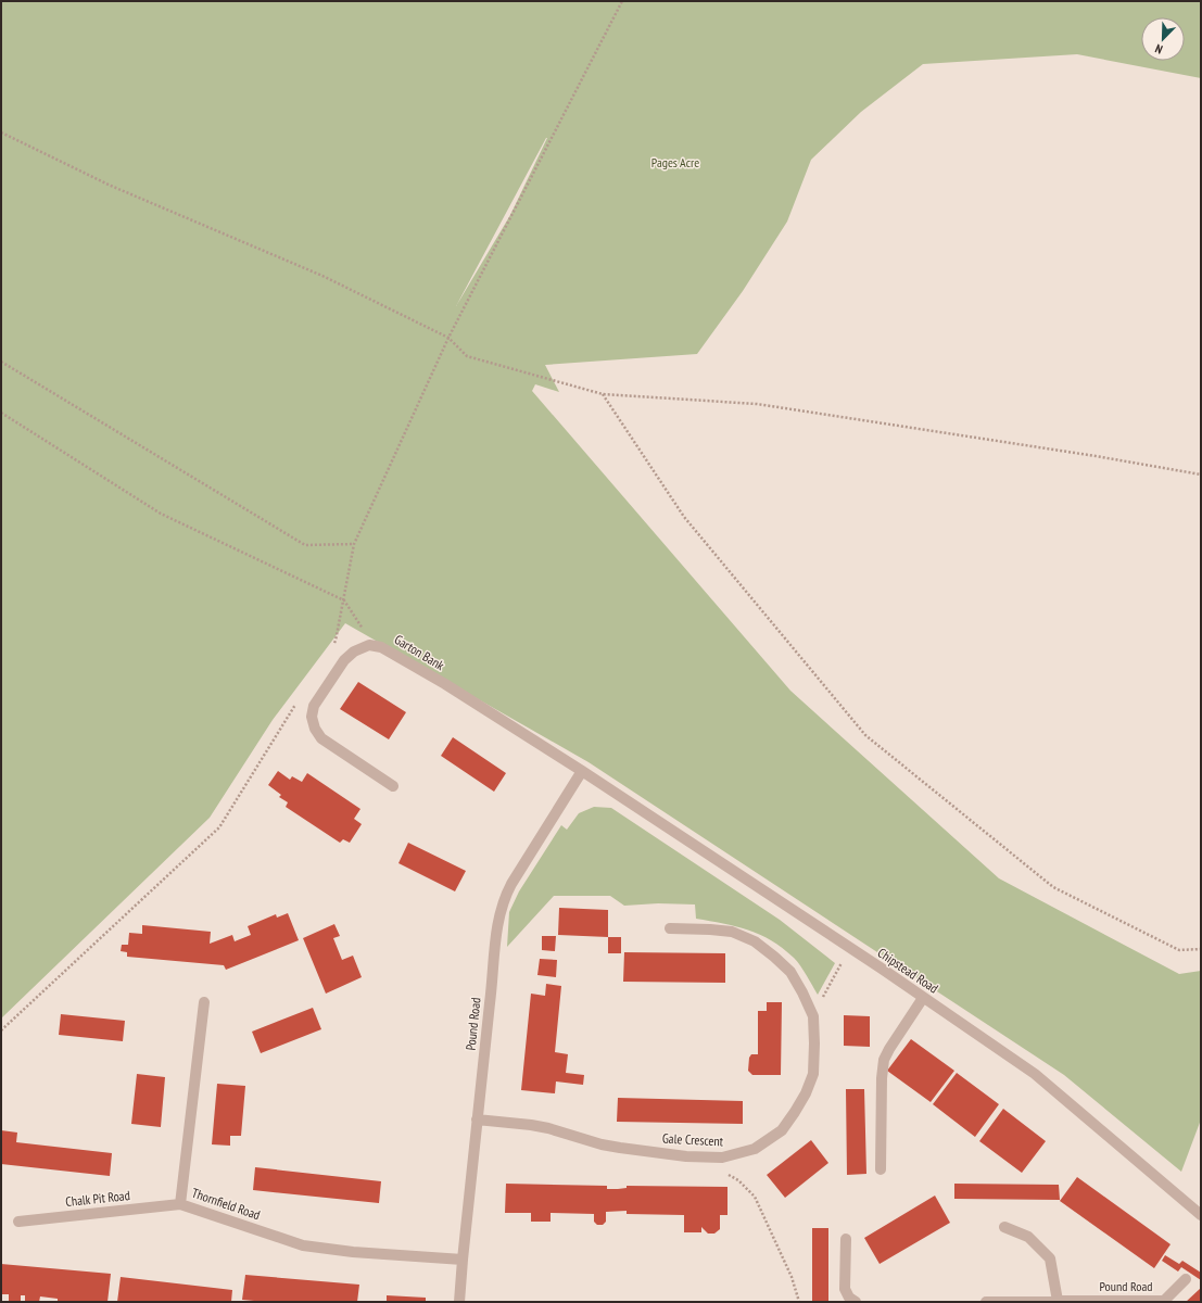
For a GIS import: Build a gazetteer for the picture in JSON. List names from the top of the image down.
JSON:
{
  "streets": {
    "street": [
      "Garton Bank",
      "Chipstead Road",
      "Pound Road",
      "Gale Crescent",
      "Chalk Pit Road",
      "Thornfield Road"
    ]
  },
  "crossings": [
    ["Garton Bank", "Chipstead Road"],
    ["Garton Bank", "Pound Road"],
    ["Chipstead Road", "Pound Road"],
    ["Pound Road", "Gale Crescent"],
    ["Pound Road", "Thornfield Road"],
    ["Chalk Pit Road", "Thornfield Road"]
  ],
  "parks": ["Pages Acre"],
  "north": "bottom left"
}
